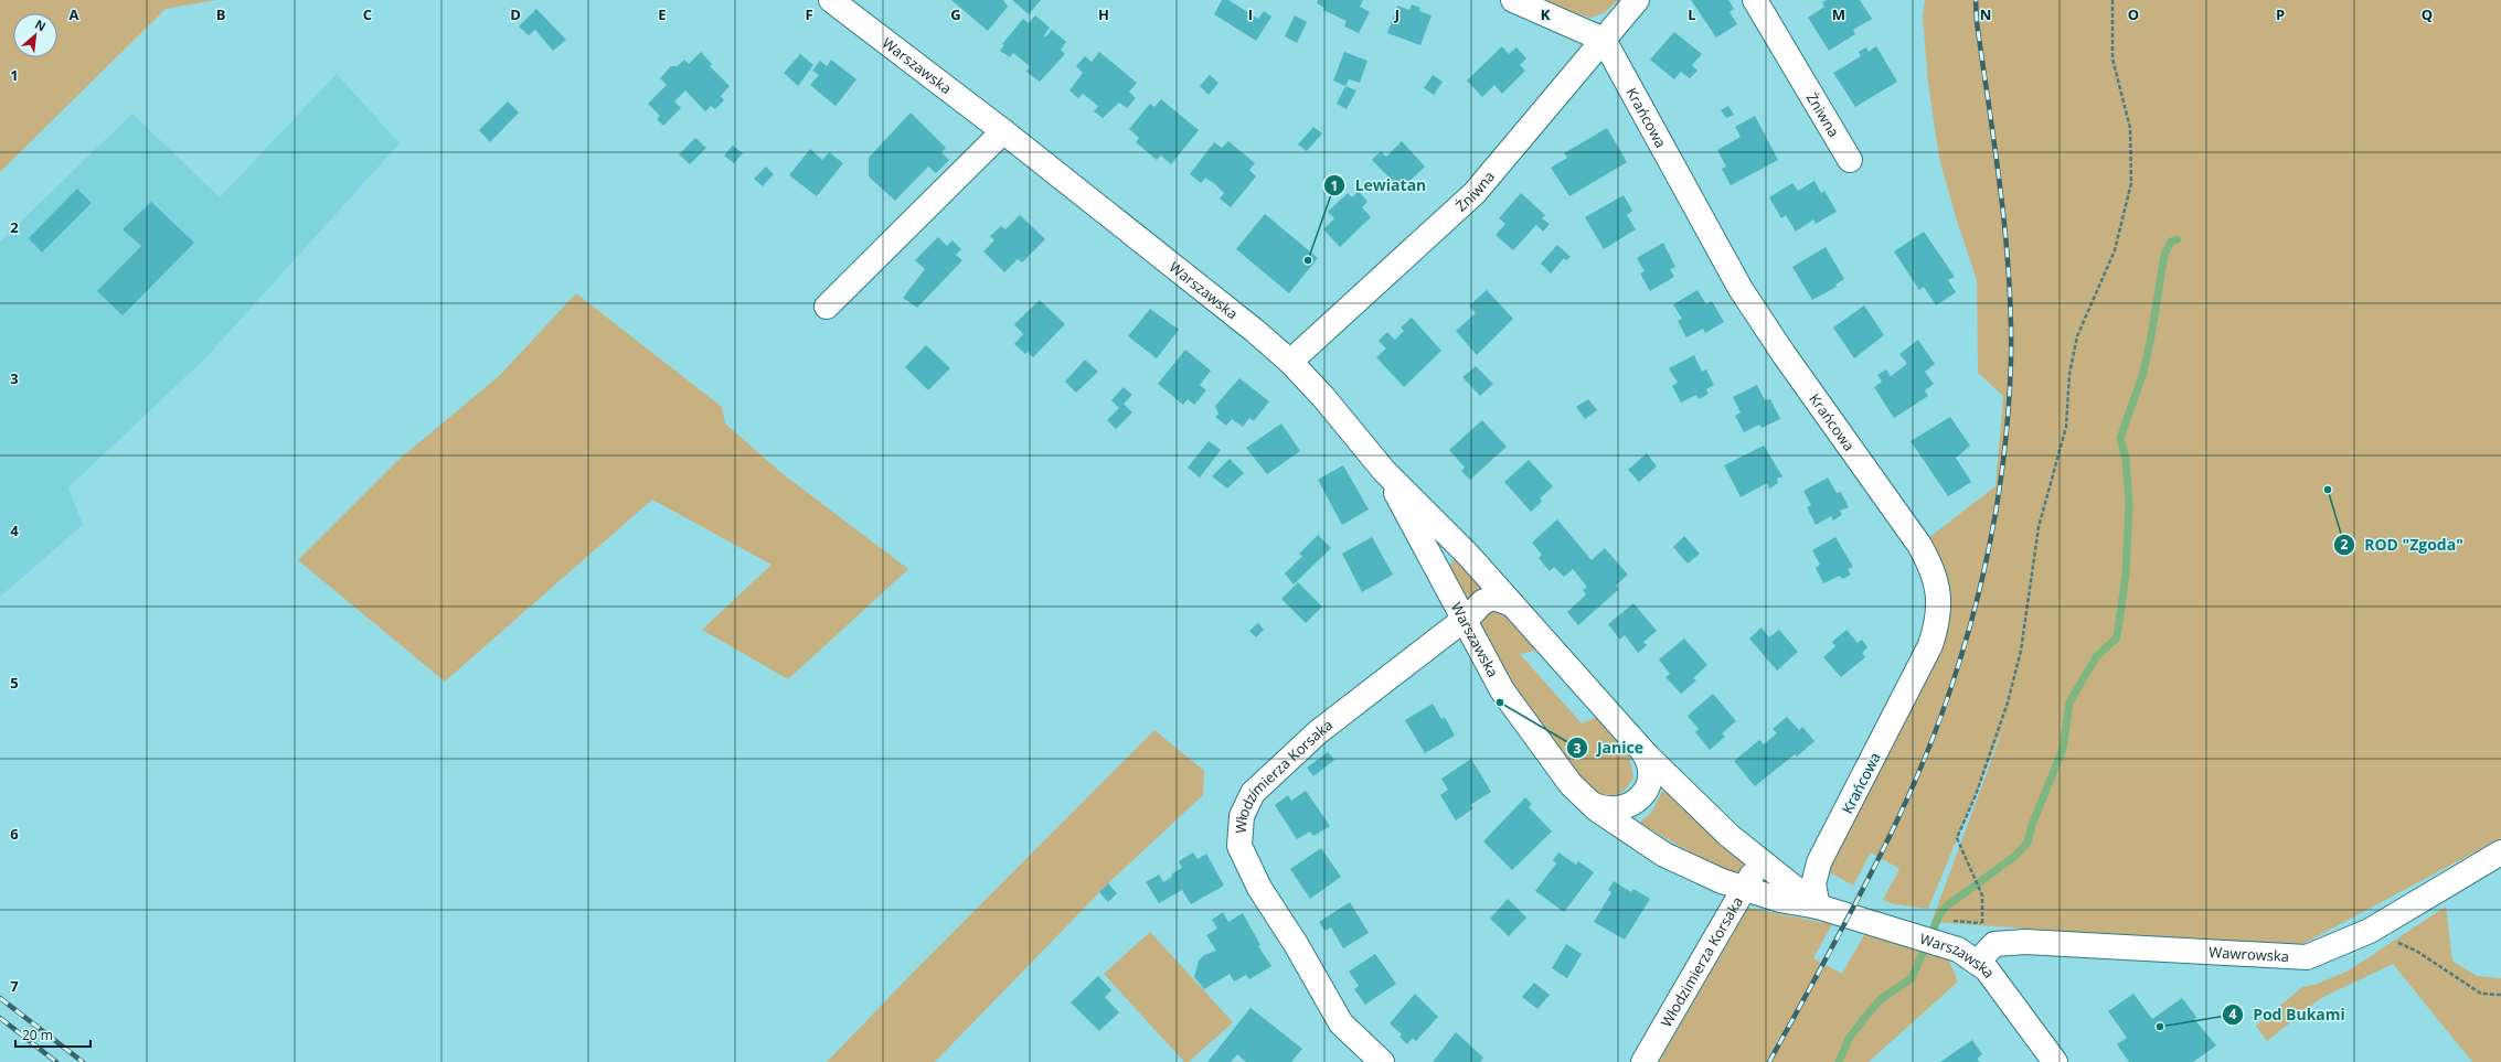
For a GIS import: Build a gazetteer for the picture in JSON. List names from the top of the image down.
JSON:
{
  "streets": {
    "street": [
      "Warszawska",
      "Żniwna",
      "Krańcowa",
      "Włodzimierza Korsaka",
      "Wawrowska"
    ]
  },
  "crossings": [
    ["Warszawska", "Żniwna"],
    ["Warszawska", "Krańcowa"],
    ["Warszawska", "Włodzimierza Korsaka"],
    ["Żniwna", "Krańcowa"]
  ],
  "places": [
    "Lewiatan",
    "ROD \"Zgoda\"",
    "Janice",
    "Pod Bukami"
  ],
  "scale_bar": "20 m",
  "north": "top right",
  "grid": {
    "columns": [
      "A",
      "B",
      "C",
      "D",
      "E",
      "F",
      "G",
      "H",
      "I",
      "J",
      "K",
      "L",
      "M",
      "N",
      "O",
      "P",
      "Q"
    ],
    "rows": [
      "1",
      "2",
      "3",
      "4",
      "5",
      "6",
      "7"
    ]
  }
}
